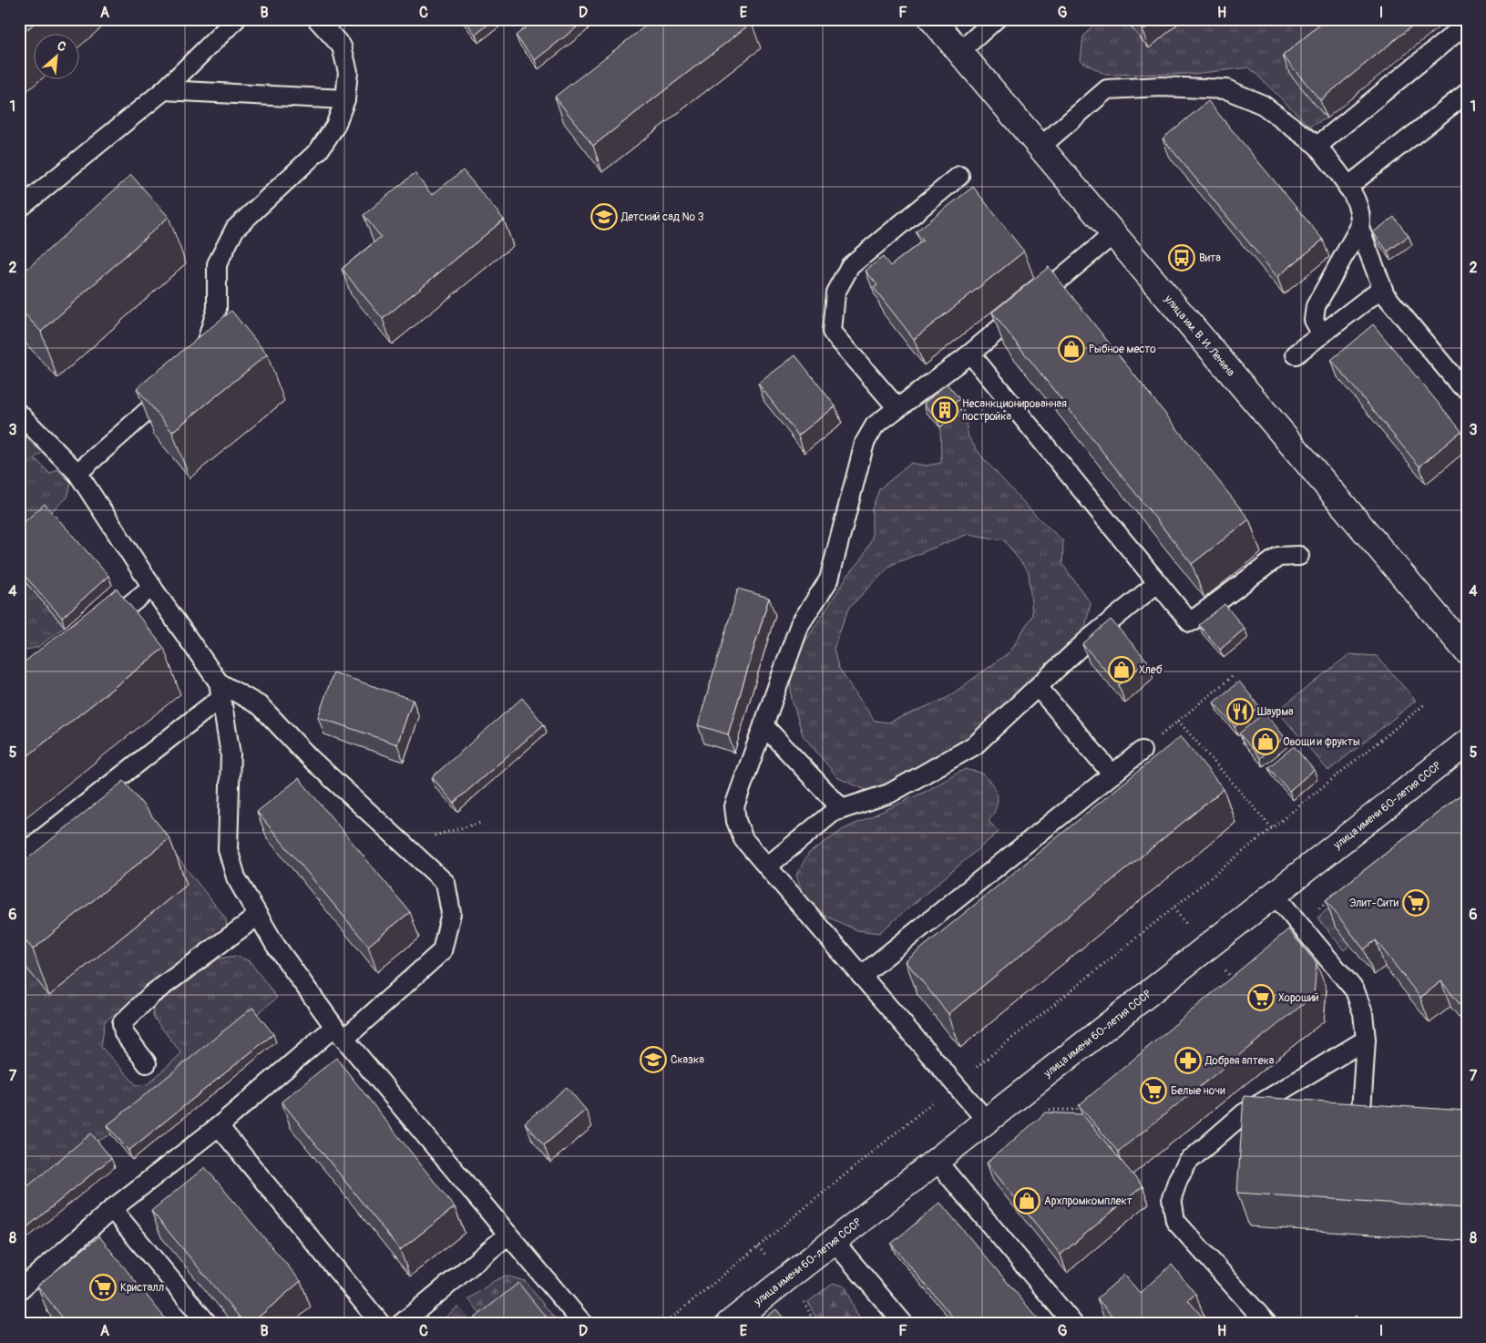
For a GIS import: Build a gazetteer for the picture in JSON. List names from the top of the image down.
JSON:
{
  "streets": {
    "street": ["улица им. В. И. Ленина", "улица имени 60-летия СССР"]
  },
  "places": {
    "school or university": ["Детский сад № 3", "Сказка"],
    "bus stop": ["Вита"],
    "shop": [
      "Рыбное место",
      "Хлеб",
      "Овощи и фрукты",
      "Архпромкомплект"
    ],
    "building": ["Несанкционированная постройка"],
    "restaurant": ["Шаурма"],
    "supermarket": [
      "Элит-Сити",
      "Хороший",
      "Белые ночи",
      "Кристалл"
    ],
    "pharmacy": ["Добрая аптека"]
  },
  "north": "top right",
  "grid": {
    "columns": [
      "A",
      "B",
      "C",
      "D",
      "E",
      "F",
      "G",
      "H",
      "I"
    ],
    "rows": [
      "1",
      "2",
      "3",
      "4",
      "5",
      "6",
      "7",
      "8"
    ]
  }
}
